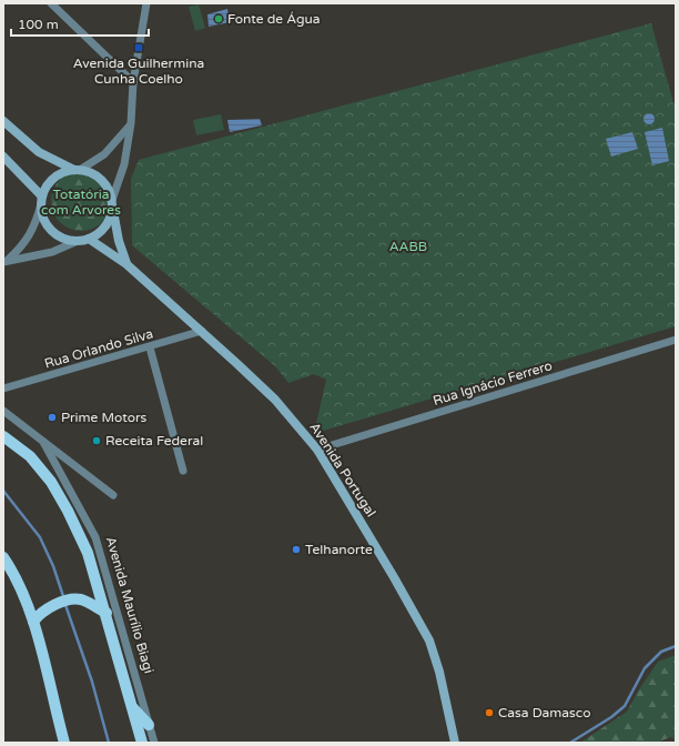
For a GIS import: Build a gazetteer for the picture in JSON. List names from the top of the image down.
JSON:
{
  "streets": {
    "main road": ["Avenida Maurílio Biagi"],
    "street": ["Rua Orlando Silva", "Rua Ignácio Ferrero", "Avenida Portugal"]
  },
  "crossings": [
    ["Rua Orlando Silva", "Avenida Portugal"],
    ["Rua Ignácio Ferrero", "Avenida Portugal"]
  ],
  "parks": ["Totatória com Arvores", "AABB"],
  "places": {
    "other": [
      "Fonte de Água",
      "Prime Motors",
      "Receita Federal",
      "Telhanorte",
      "Casa Damasco"
    ],
    "transit": ["Avenida Guilhermina Cunha Coelho"]
  },
  "scale_bar": "100 m"
}
